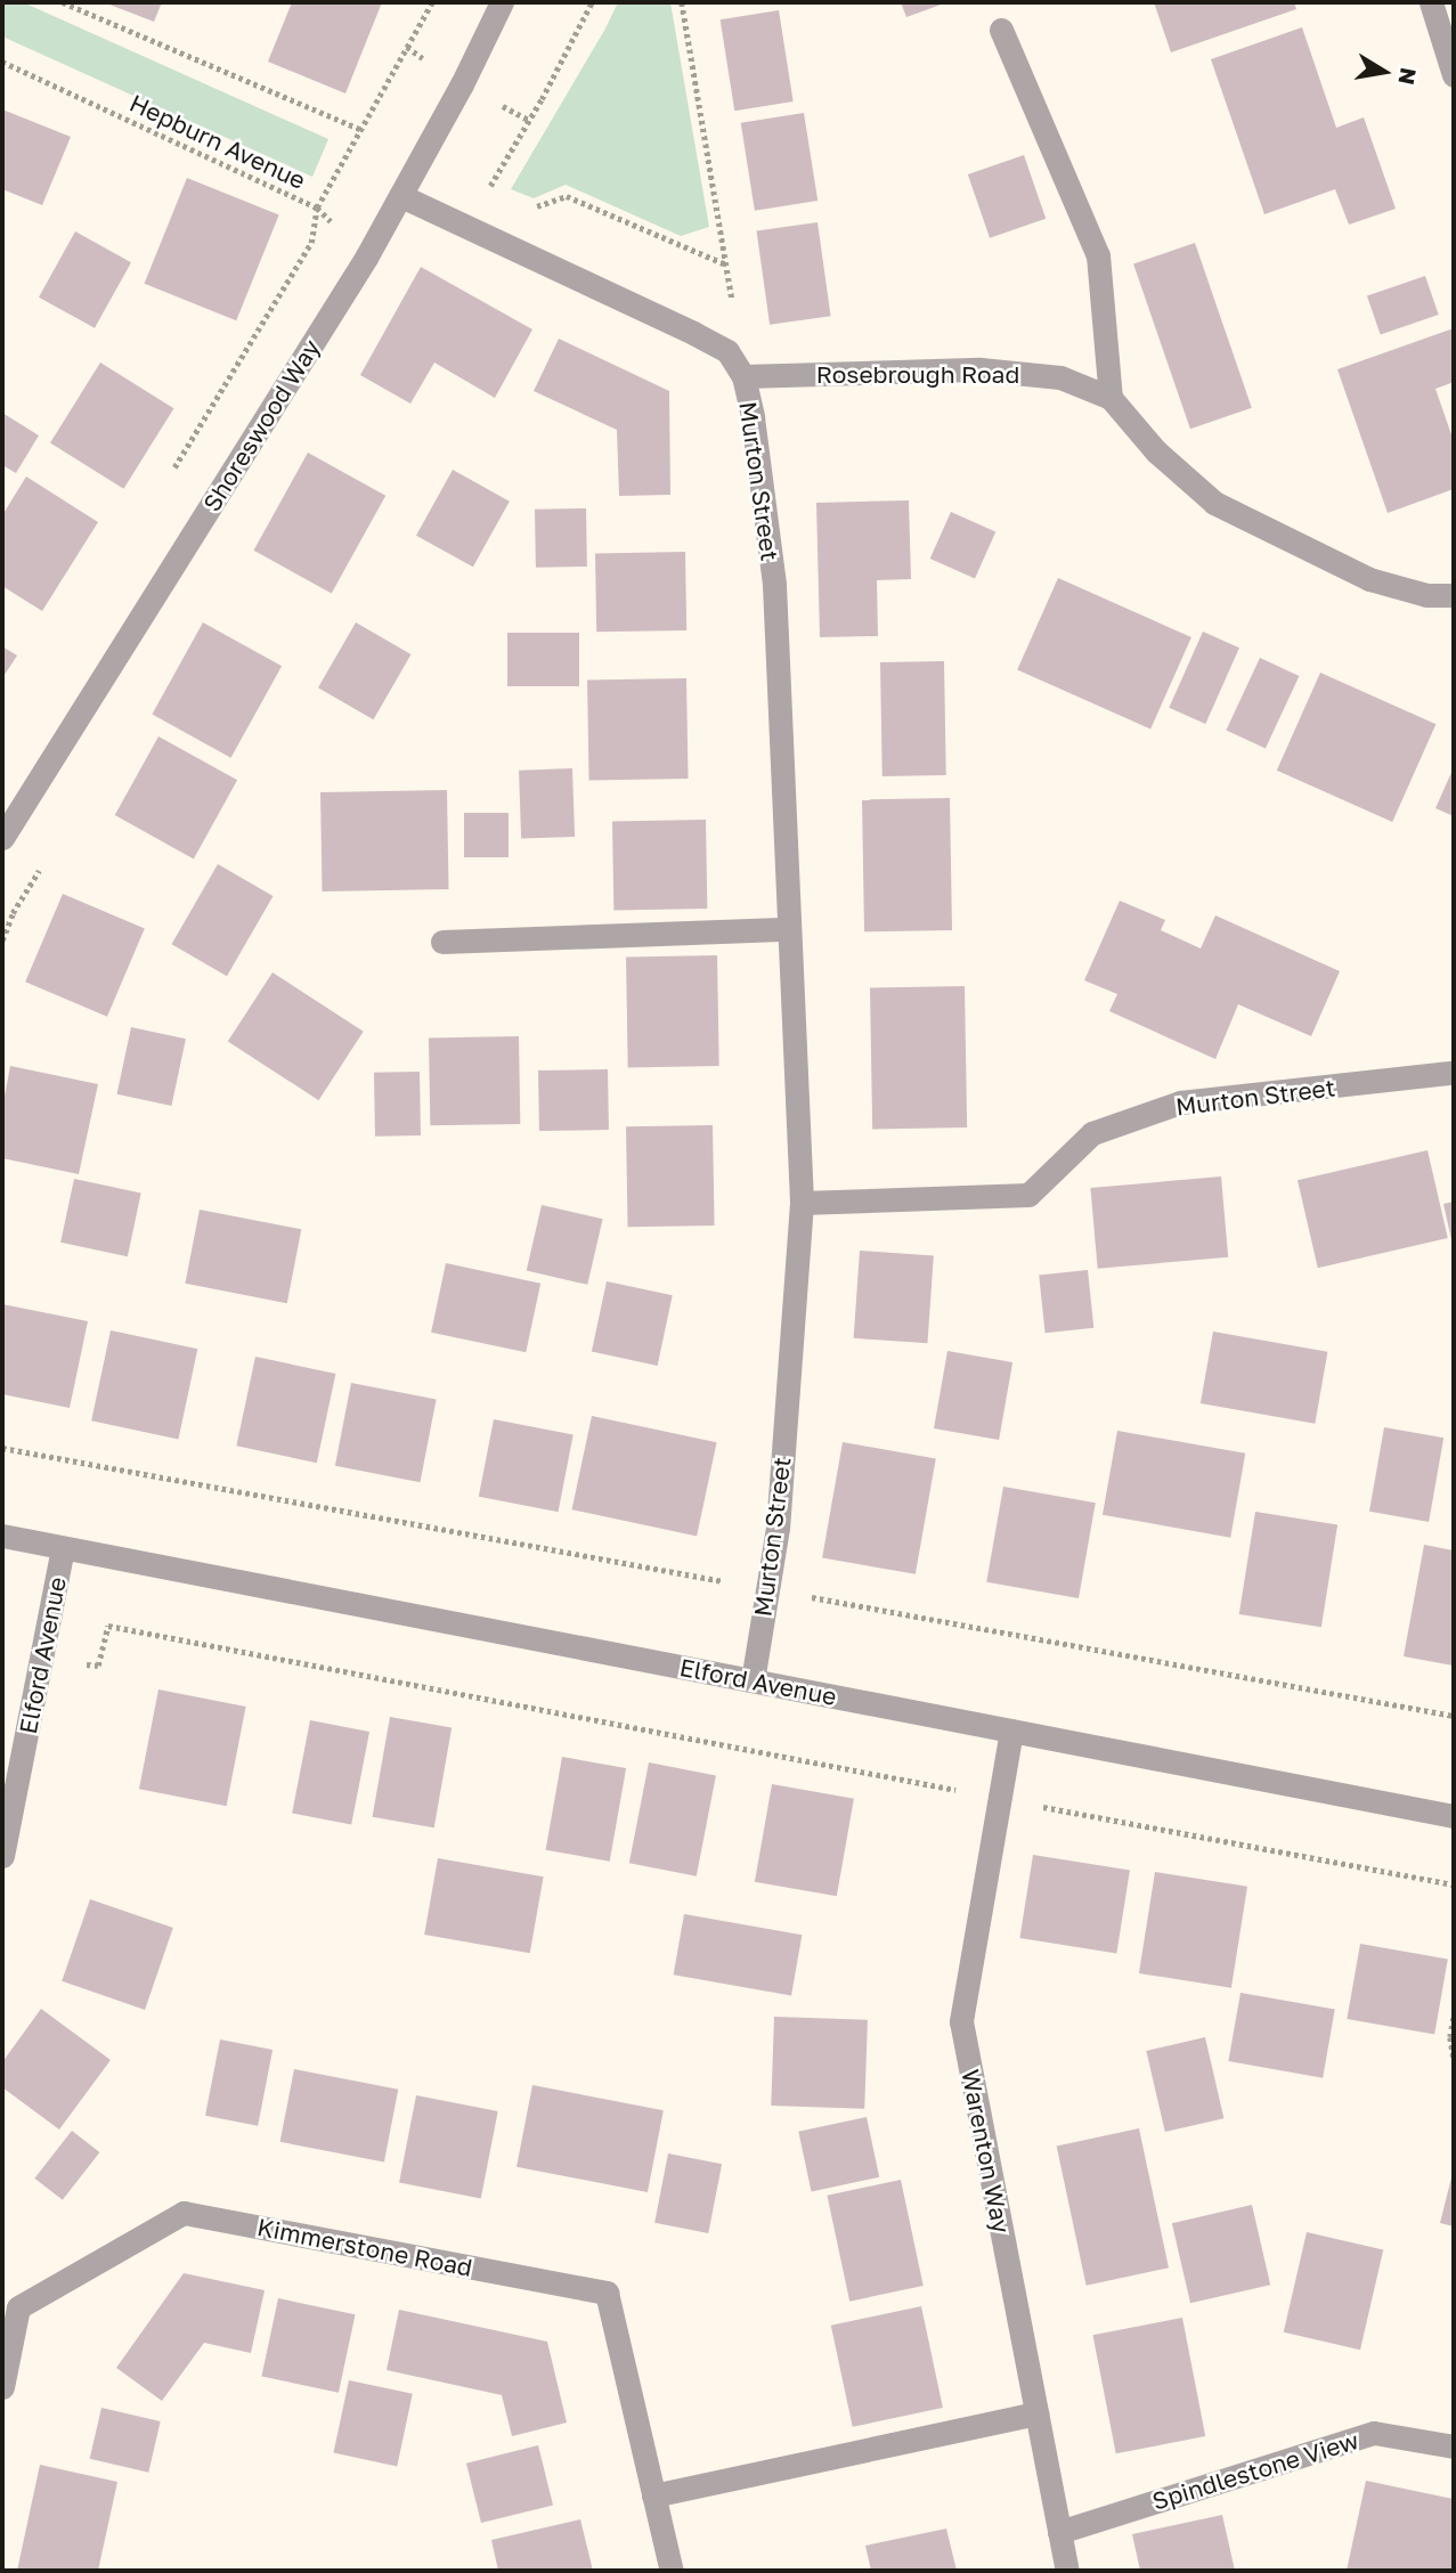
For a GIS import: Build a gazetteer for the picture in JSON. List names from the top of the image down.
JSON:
{
  "streets": {
    "street": [
      "Rosebrough Road",
      "Shoreswood Way",
      "Murton Street",
      "Elford Avenue",
      "Warenton Way",
      "Kimmerstone Road",
      "Spindlestone View"
    ],
    "path": ["Hepburn Avenue"]
  },
  "crossings": [
    ["Hepburn Avenue", "Shoreswood Way"],
    ["Rosebrough Road", "Murton Street"],
    ["Murton Street", "Elford Avenue"],
    ["Elford Avenue", "Warenton Way"],
    ["Warenton Way", "Spindlestone View"]
  ],
  "north": "right"
}
